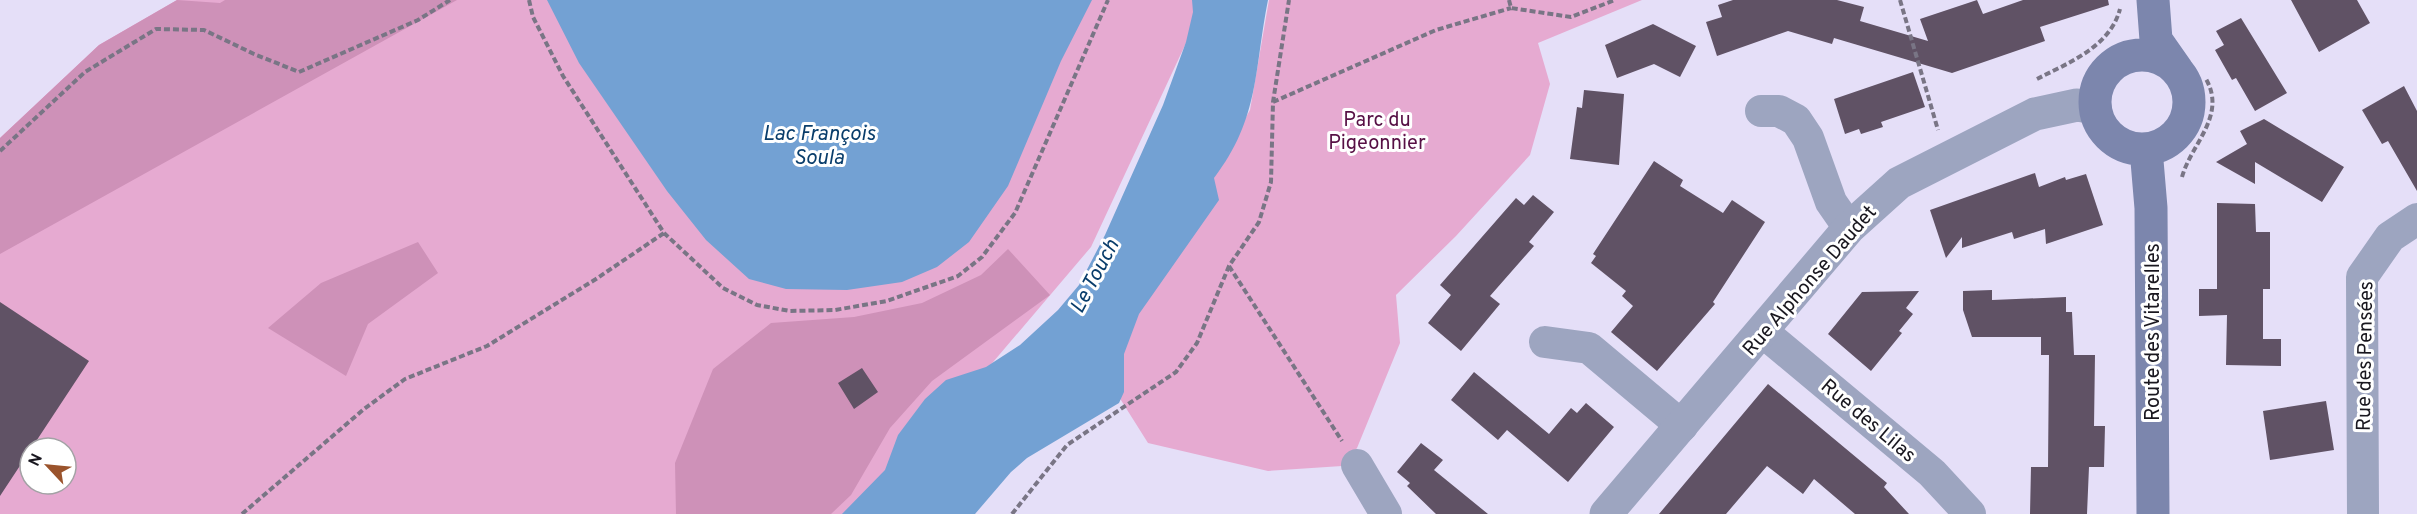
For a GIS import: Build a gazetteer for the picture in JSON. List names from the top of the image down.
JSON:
{
  "streets": {
    "main road": ["Route des Vitarelles"],
    "street": ["Rue Alphonse Daudet", "Rue des Pensées", "Rue des Lilas"]
  },
  "crossings": [
    ["Rue Alphonse Daudet", "Route des Vitarelles"],
    ["Rue Alphonse Daudet", "Rue des Lilas"]
  ],
  "water": ["Lac François Soula", "Le Touch"],
  "parks": ["Parc du Pigeonnier"],
  "north": "top left"
}
